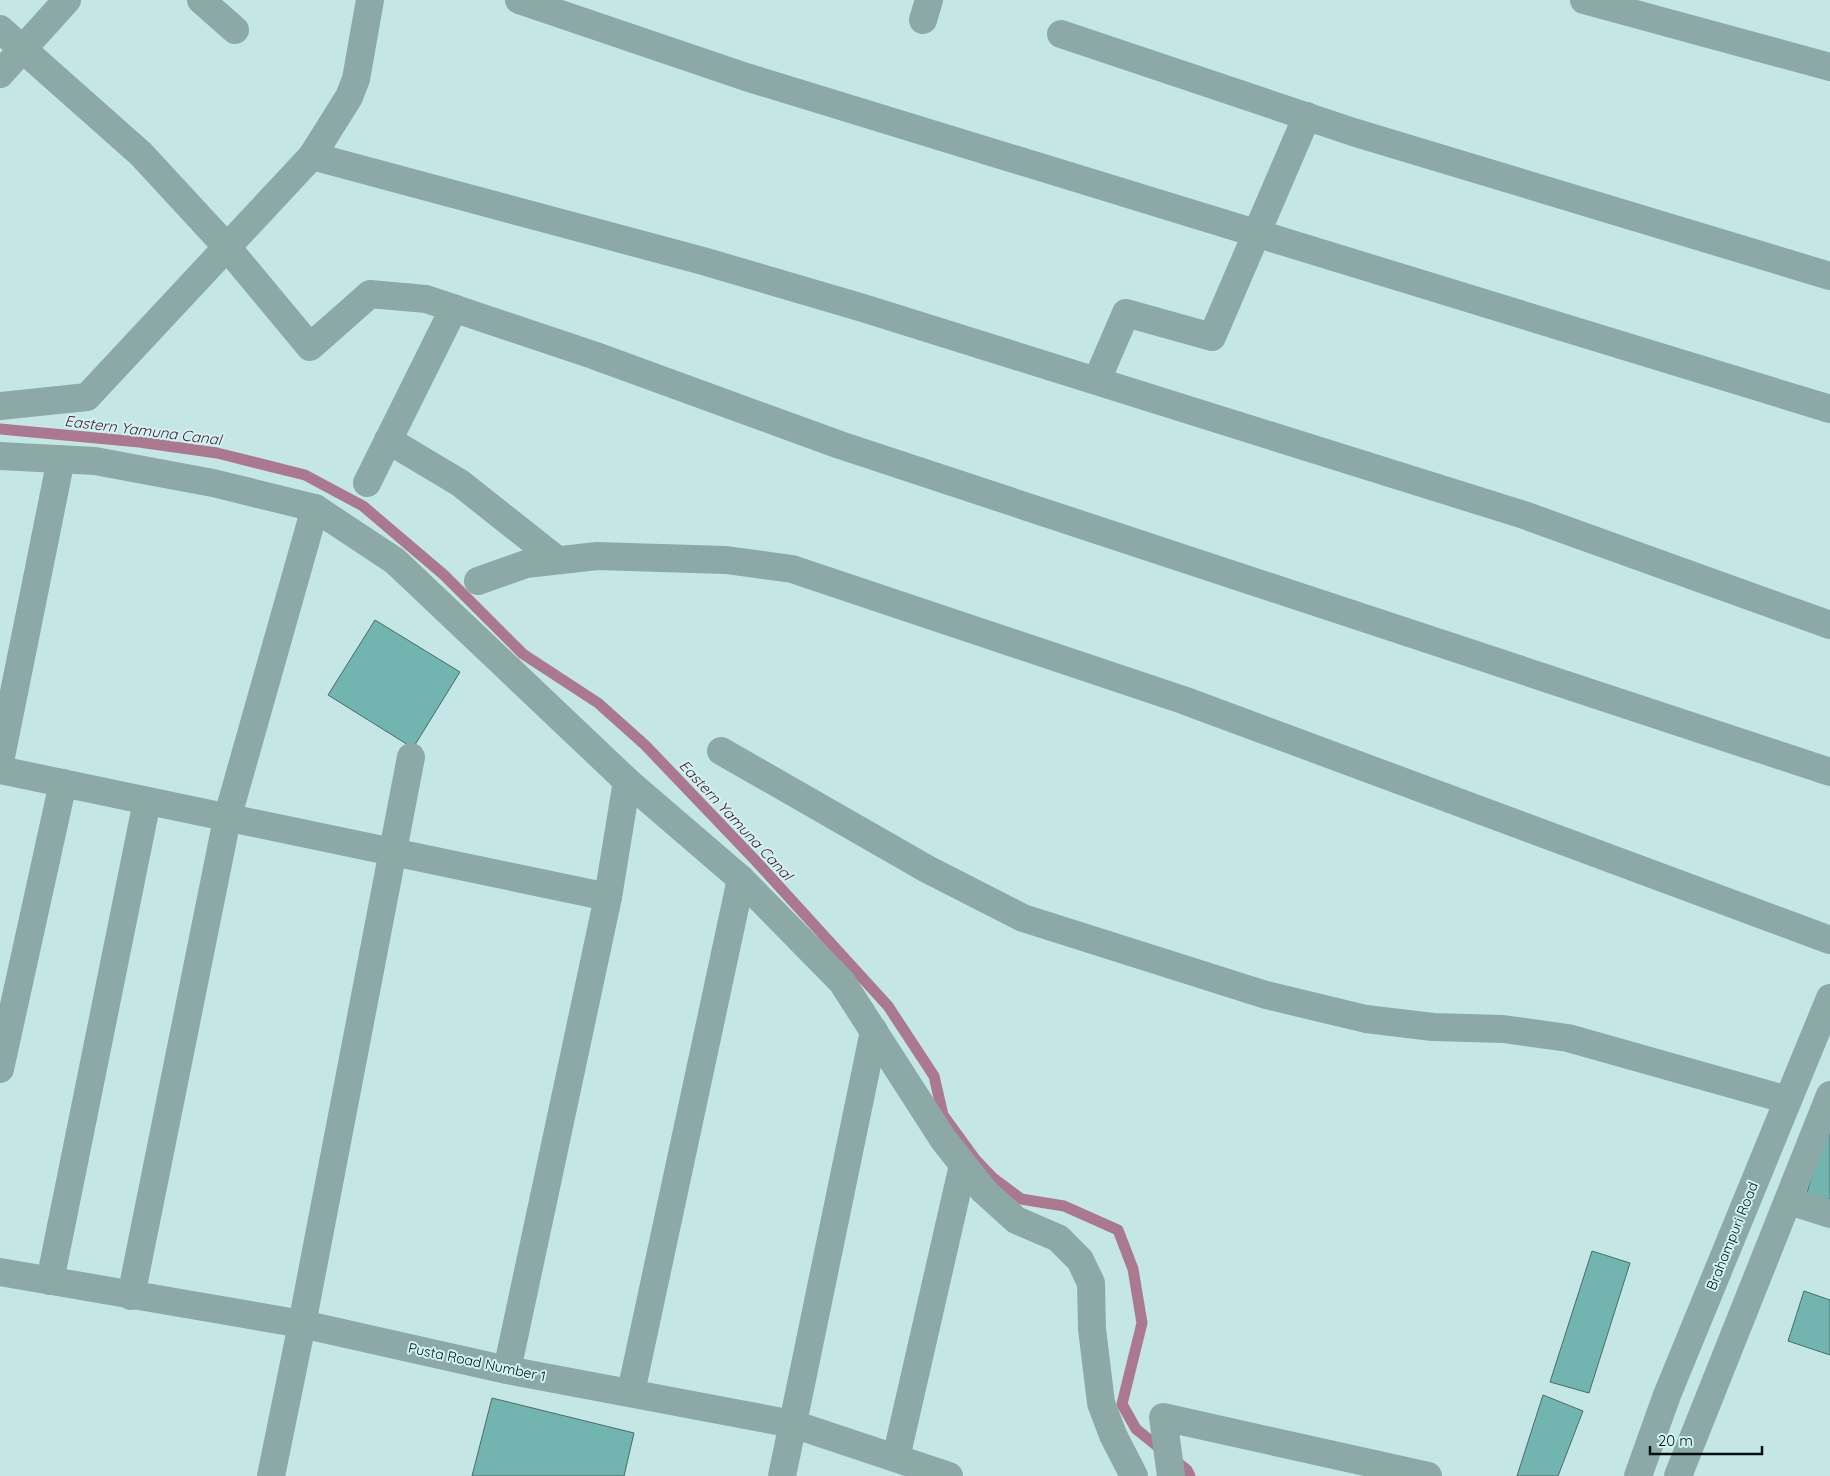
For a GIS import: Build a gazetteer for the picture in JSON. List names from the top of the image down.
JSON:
{
  "streets": {
    "street": ["Brahampuri Road", "Pusta Road Number 1"]
  },
  "water": ["Eastern Yamuna Canal"],
  "scale_bar": "20 m"
}
